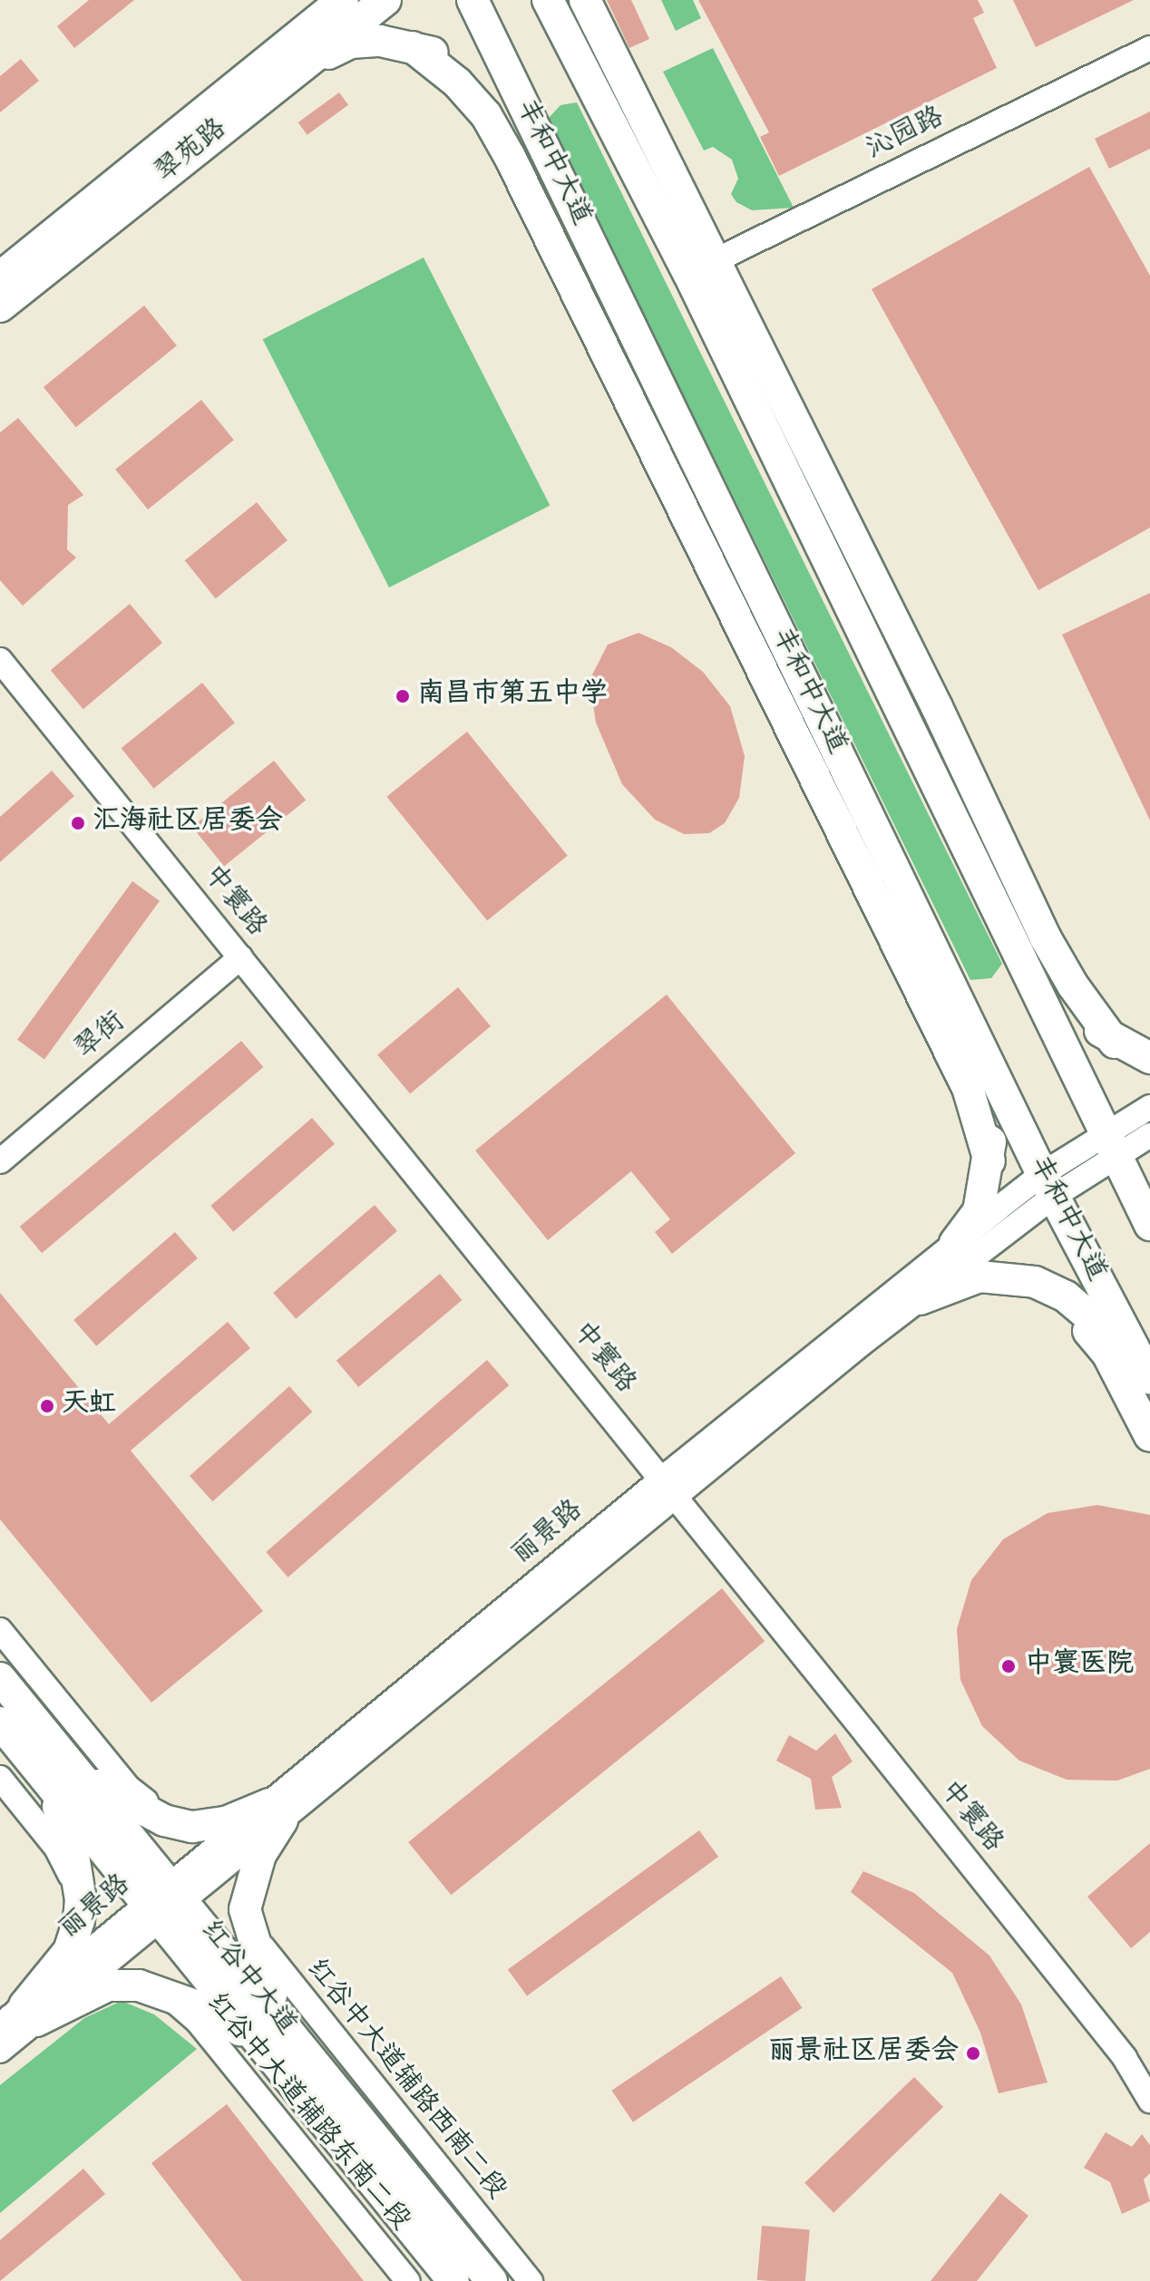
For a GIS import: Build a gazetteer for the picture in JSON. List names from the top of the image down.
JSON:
{
  "streets": {
    "main road": ["翠苑路", "丰和中大道", "红谷中大道"],
    "street": [
      "沁园路",
      "中寰路",
      "翠街",
      "丽景路",
      "红谷中大道辅路西南二段",
      "红谷中大道辅路东南二段"
    ]
  },
  "crossings": [
    ["丰和中大道", "丽景路"],
    ["中寰路", "翠街"],
    ["中寰路", "丽景路"],
    ["丽景路", "红谷中大道"]
  ],
  "places": [
    "南昌市第五中学",
    "汇海社区居委会",
    "天虹",
    "中寰医院",
    "丽景社区居委会"
  ]
}
